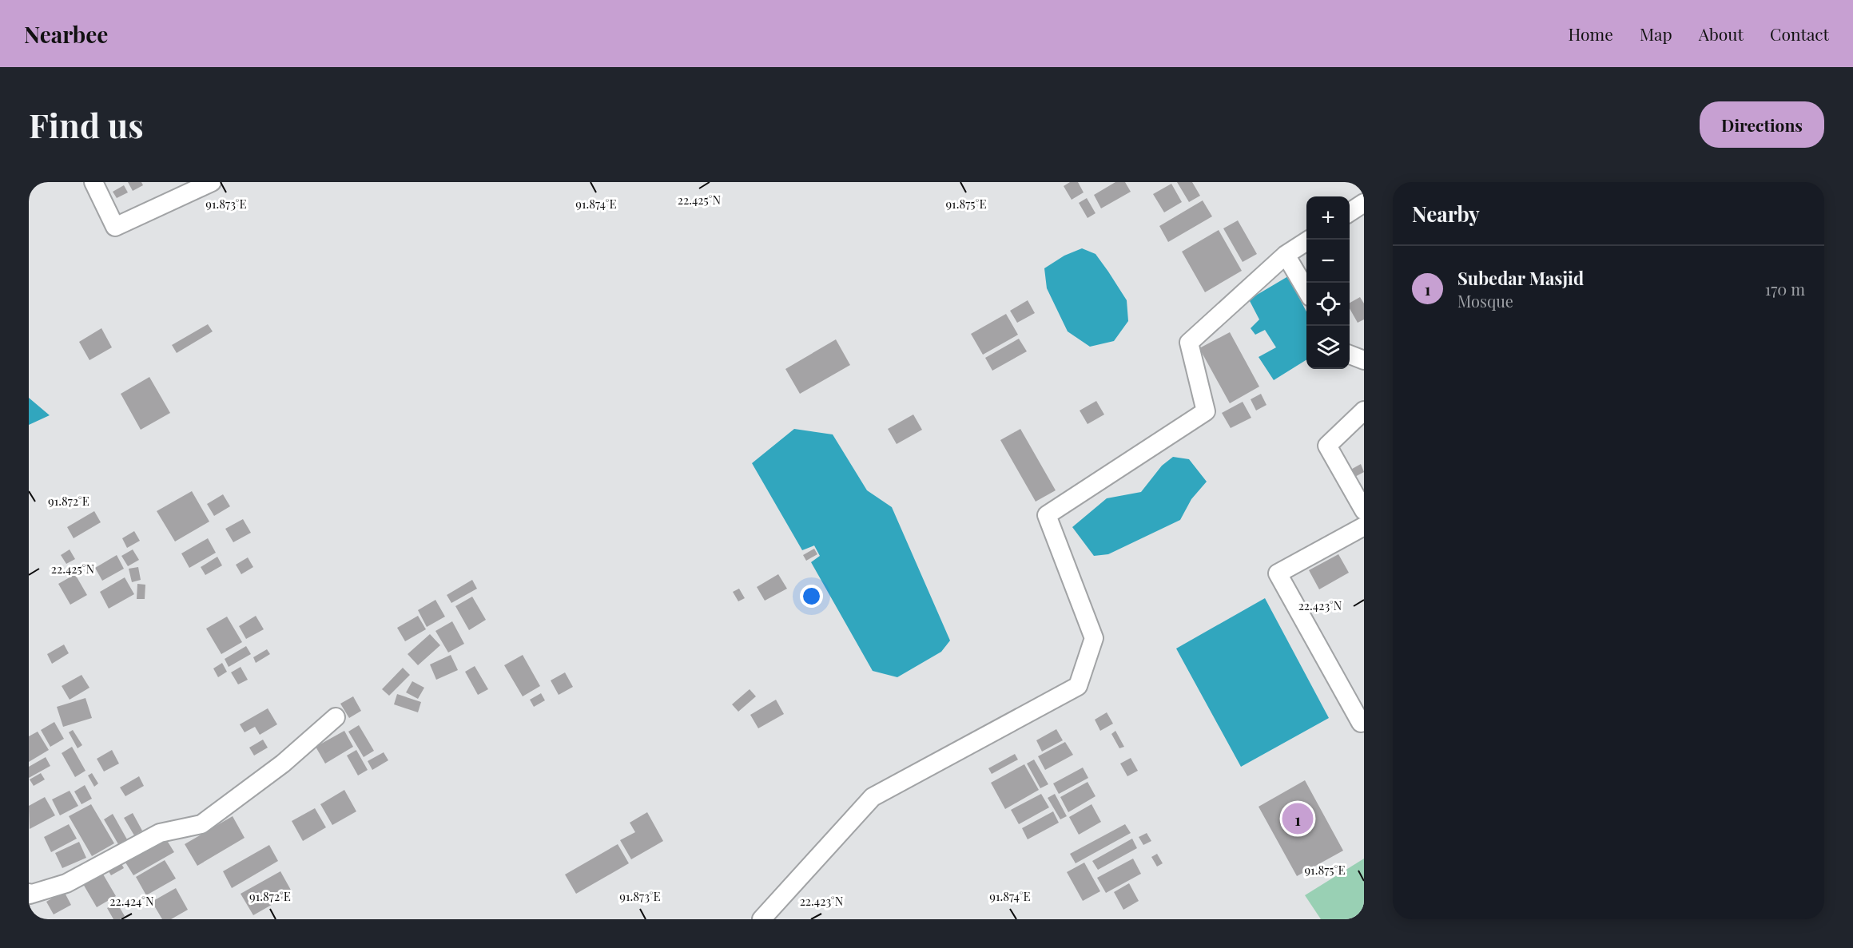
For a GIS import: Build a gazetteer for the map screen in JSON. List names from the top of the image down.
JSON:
{
  "page": {
    "header": "Nearbee",
    "nav": [
      "Home",
      "Map",
      "About",
      "Contact"
    ],
    "buttons": "Directions",
    "title": "Find us",
    "heading": "Nearby",
    "map_buttons": ["+", "−"],
    "list": [
      {
        "mark": "1",
        "name": "Subedar Masjid",
        "note": "Mosque",
        "value": "170 m"
      }
    ],
    "pins": "1"
  },
  "coordinates": [
    "22.425°N",
    "91.873°E",
    "91.874°E",
    "91.875°E",
    "91.872°E",
    "22.423°N",
    "22.424°N"
  ]
}
